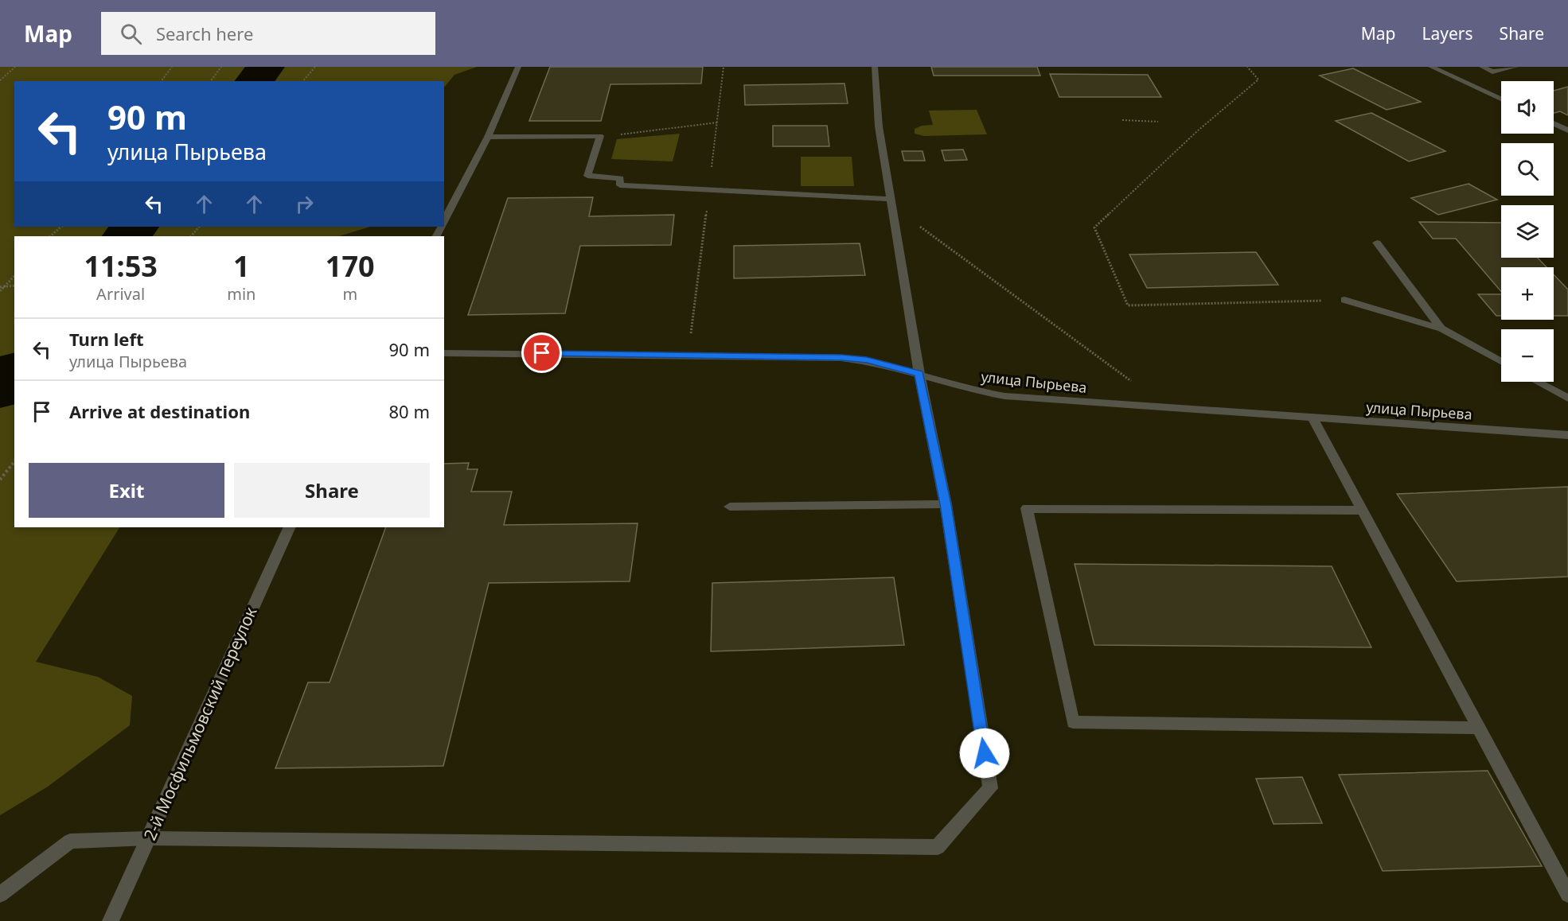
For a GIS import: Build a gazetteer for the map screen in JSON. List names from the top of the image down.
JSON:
{
  "streets": {
    "street": ["улица Пырьева", "2-й Мосфильмовский переулок"]
  },
  "page": {
    "header": "Map",
    "search": "Search here",
    "nav": ["Map", "Layers", "Share"],
    "map_buttons": ["+", "−"],
    "turn": ["90 m", "улица Пырьева"],
    "eta": [
      "11:53",
      "Arrival",
      "1",
      "min",
      "170",
      "m"
    ],
    "list": [
      {
        "name": "Turn left",
        "note": "улица Пырьева",
        "value": "90 m"
      },
      {
        "name": "Arrive at destination",
        "value": "80 m"
      }
    ],
    "buttons": ["Exit", "Share"]
  }
}
